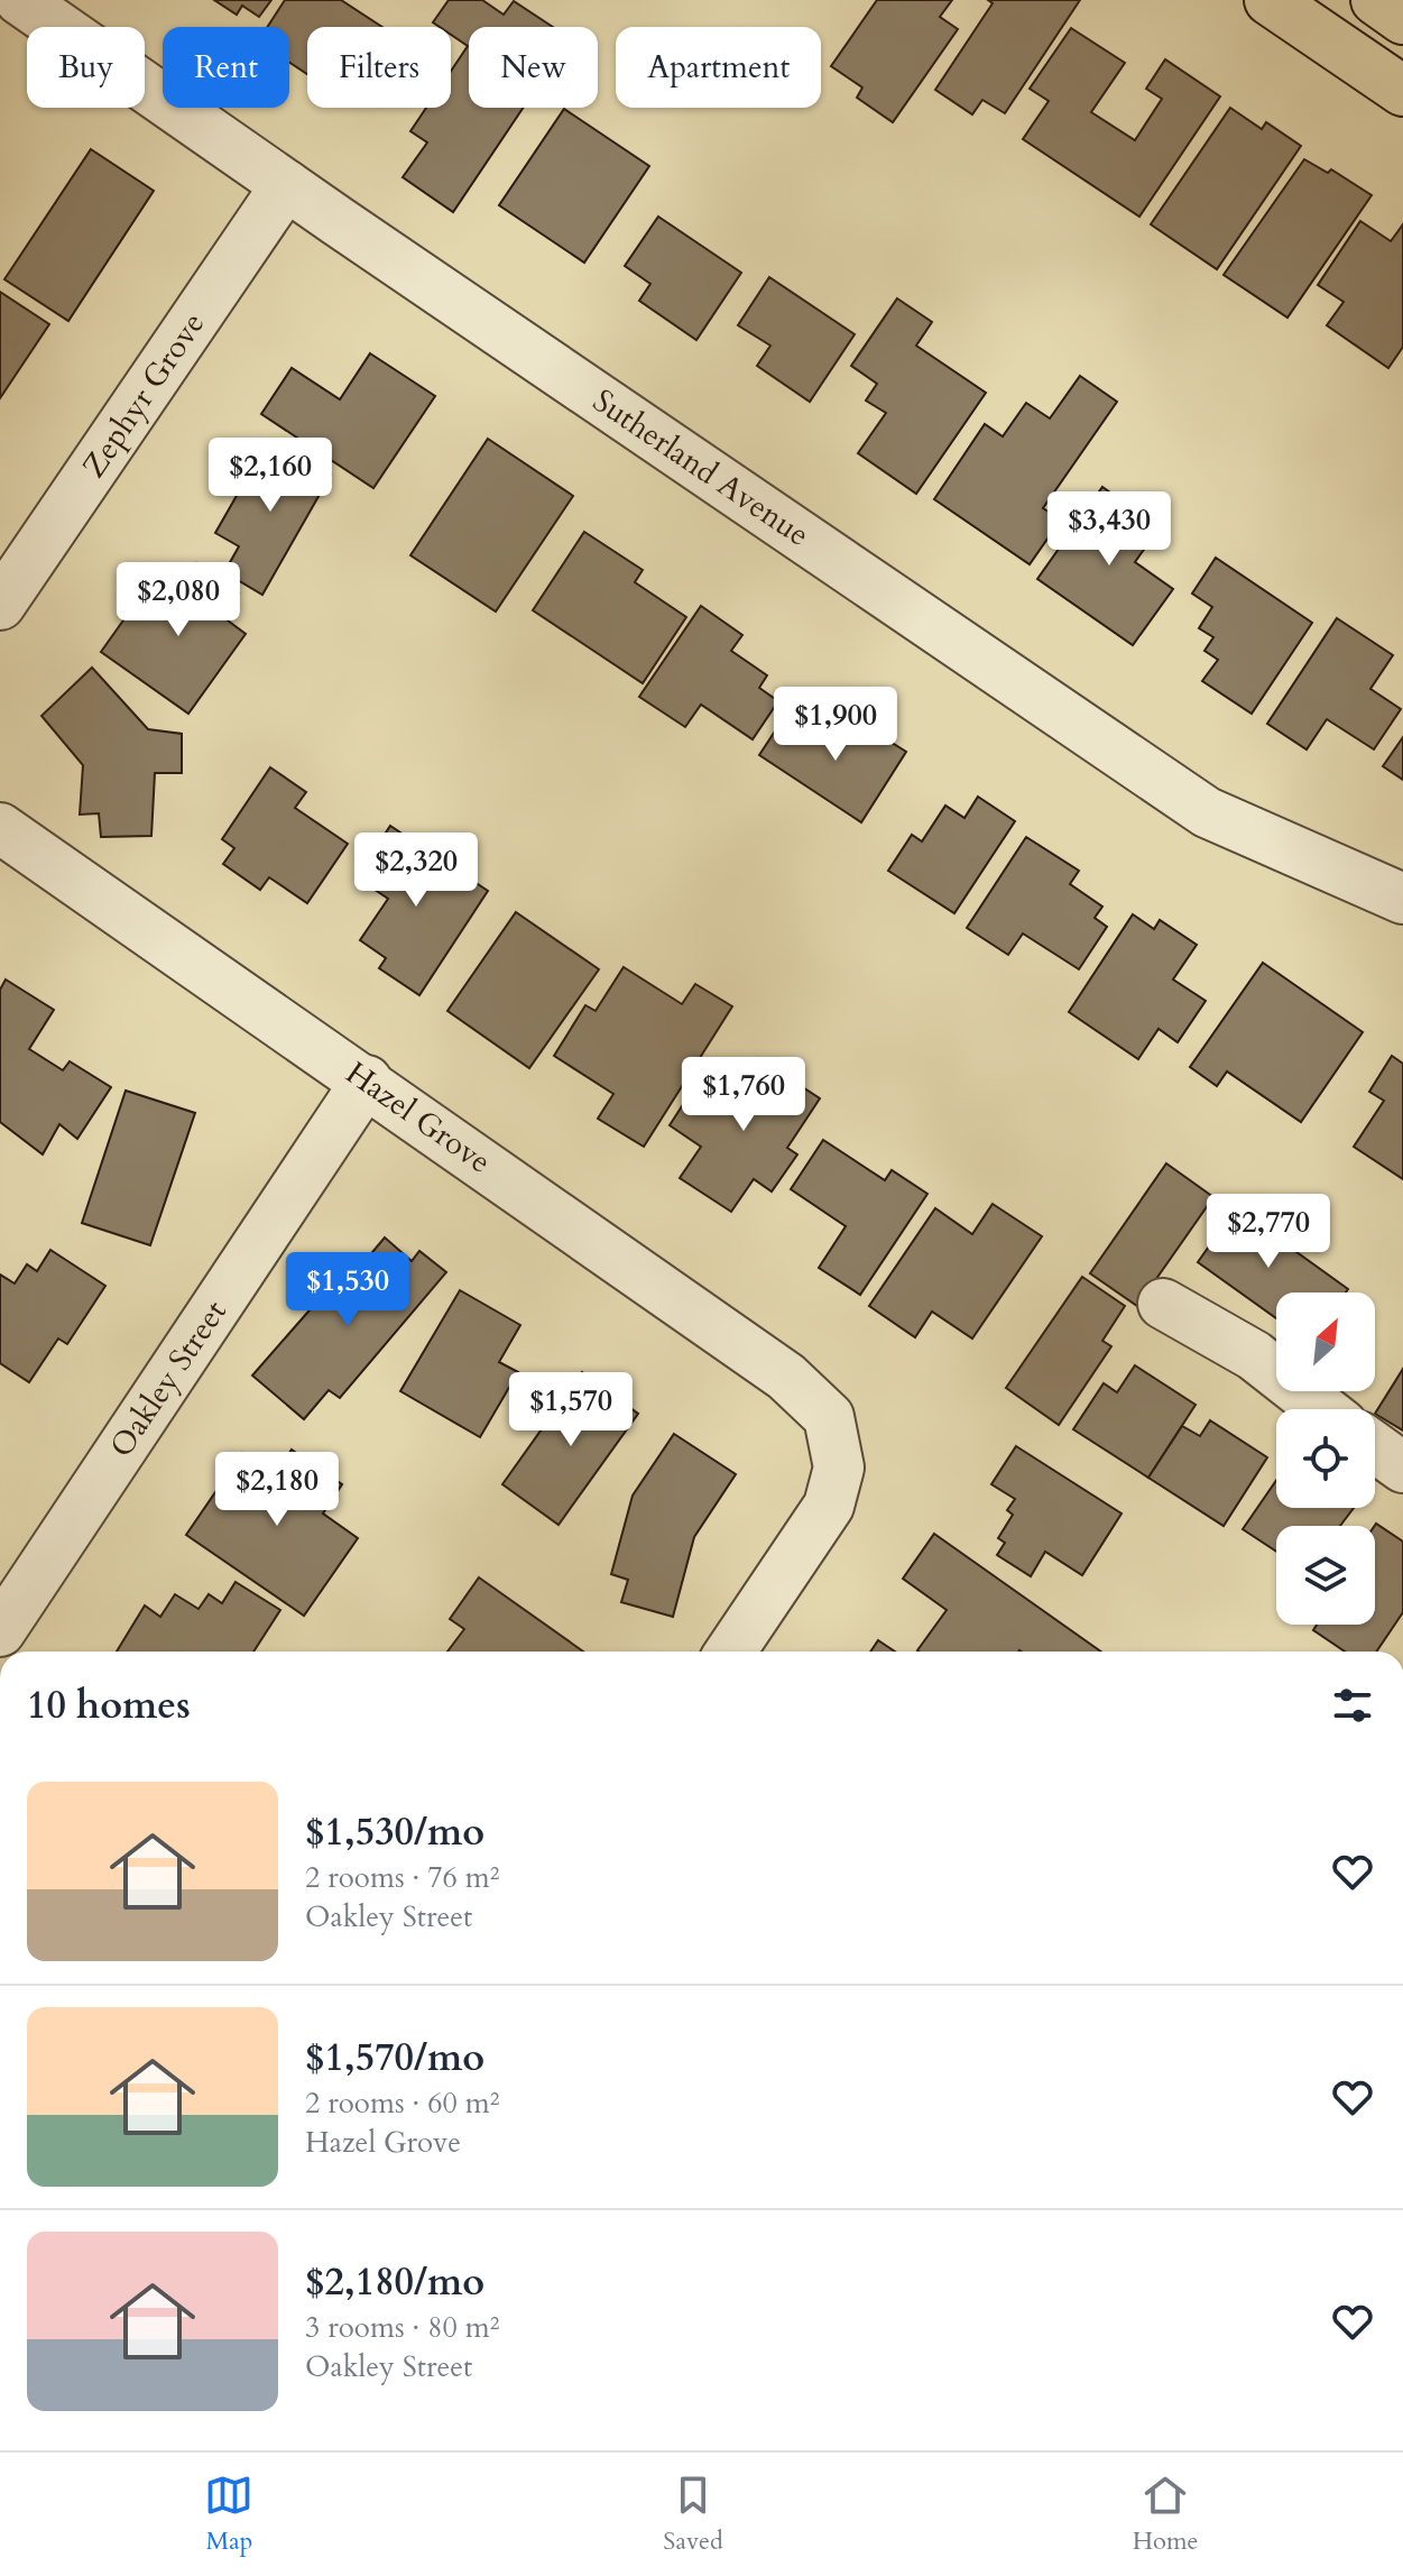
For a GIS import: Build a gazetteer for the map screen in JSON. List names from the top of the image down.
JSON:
{
  "streets": {
    "street": [
      "Zephyr Grove",
      "Sutherland Avenue",
      "Hazel Grove",
      "Oakley Street"
    ]
  },
  "crossings": [
    ["Zephyr Grove", "Sutherland Avenue"],
    ["Hazel Grove", "Oakley Street"]
  ],
  "north": "top right",
  "page": {
    "chip": [
      "Buy",
      "Rent",
      "Filters",
      "New",
      "Apartment"
    ],
    "price": [
      "$2,160",
      "$3,430",
      "$2,080",
      "$1,900",
      "$2,320",
      "$1,760",
      "$2,770",
      "$1,530",
      "$1,570",
      "$2,180"
    ],
    "heading": "10 homes",
    "list": [
      {
        "name": "$1,530/mo",
        "note": "2 rooms · 76 m² · Oakley Street"
      },
      {
        "name": "$1,570/mo",
        "note": "2 rooms · 60 m² · Hazel Grove"
      },
      {
        "name": "$2,180/mo",
        "note": "3 rooms · 80 m² · Oakley Street"
      }
    ],
    "tabs": ["Map", "Saved", "Home"]
  }
}
